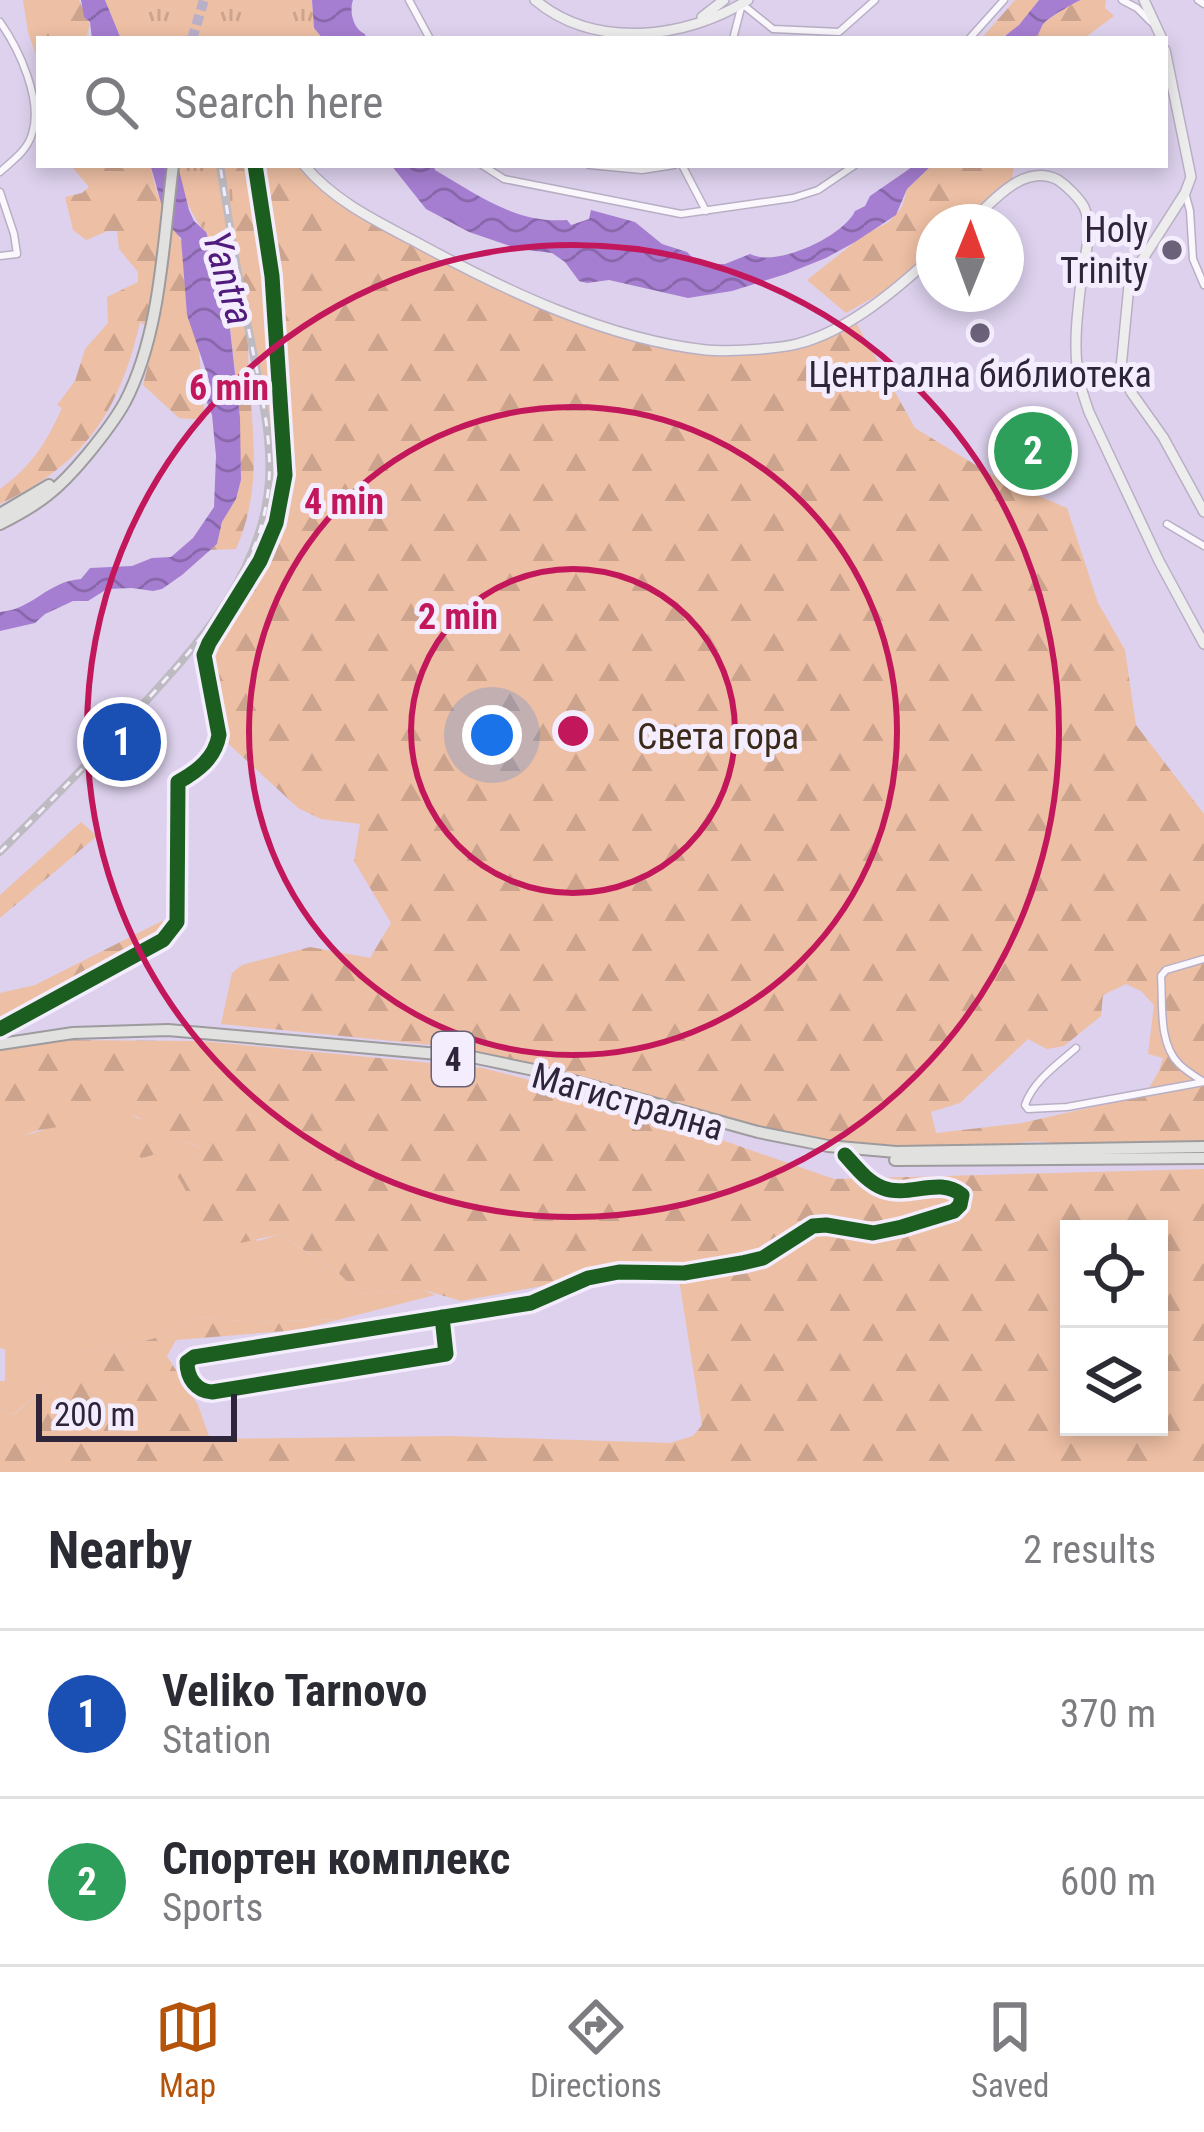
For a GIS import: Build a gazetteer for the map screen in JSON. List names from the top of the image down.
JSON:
{
  "streets": {
    "main road": ["4", "Магистрална"]
  },
  "water": ["Yantra"],
  "parks": ["Света гора"],
  "places": ["Holy Trinity", "Централна библиотека"],
  "scale_bar": "200 m",
  "north": "top",
  "page": {
    "search": "Search here",
    "pins": ["2", "1"],
    "scale": "200 m",
    "heading": ["Nearby", "2 results"],
    "list": [
      {
        "mark": "1",
        "name": "Veliko Tarnovo",
        "note": "Station",
        "value": "370 m"
      },
      {
        "mark": "2",
        "name": "Спортен комплекс",
        "note": "Sports",
        "value": "600 m"
      }
    ],
    "nav": ["Map", "Directions", "Saved"]
  },
  "rings": ["6 min", "4 min", "2 min"]
}
